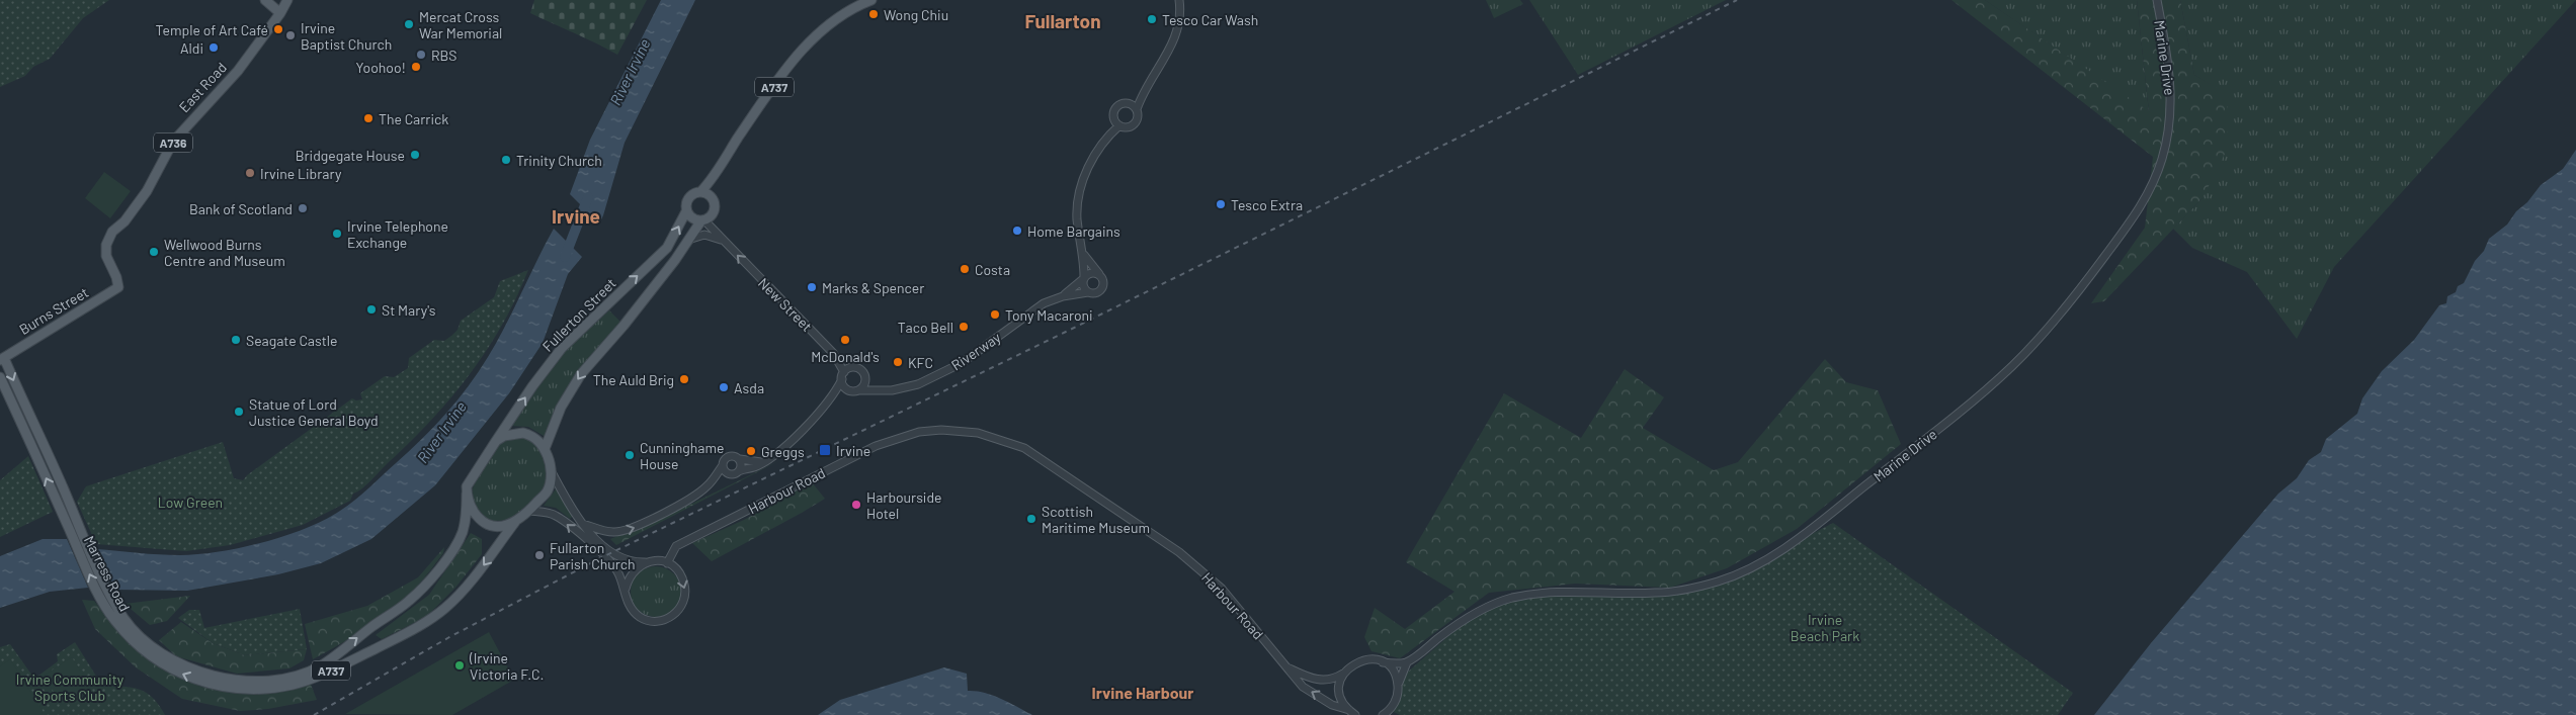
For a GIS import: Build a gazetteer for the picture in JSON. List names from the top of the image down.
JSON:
{
  "streets": {
    "main road": [
      "East Road",
      "A737",
      "A736",
      "Burns Street",
      "Fullerton Street",
      "Marress Road"
    ],
    "street": [
      "Marine Drive",
      "New Street",
      "Riverway",
      "Harbour Road"
    ]
  },
  "crossings": [
    ["East Road", "Burns Street"],
    ["A737", "New Street"],
    ["A737", "Fullerton Street"],
    ["A737", "Marress Road"],
    ["New Street", "Fullerton Street"],
    ["New Street", "Riverway"],
    ["Burns Street", "Marress Road"],
    ["Fullerton Street", "Marress Road"]
  ],
  "one_way": ["New Street"],
  "districts": ["Fullarton", "Irvine", "Irvine Harbour"],
  "water": ["River Irvine"],
  "parks": ["Low Green", "Irvine Beach Park", "Irvine Community Sports Club"],
  "places": {
    "other": [
      "Wong Chiu",
      "Tesco Car Wash",
      "Mercat Cross War Memorial",
      "Temple of Art Café",
      "Irvine Baptist Church",
      "Aldi",
      "RBS",
      "Yoohoo!",
      "The Carrick",
      "Bridgegate House",
      "Trinity Church",
      "Irvine Library",
      "Tesco Extra",
      "Bank of Scotland",
      "Home Bargains",
      "Irvine Telephone Exchange",
      "Wellwood Burns Centre and Museum",
      "Costa",
      "Marks & Spencer",
      "St Mary's",
      "Tony Macaroni",
      "Taco Bell",
      "Seagate Castle",
      "McDonald's",
      "KFC",
      "The Auld Brig",
      "Asda",
      "Statue of Lord Justice General Boyd",
      "Greggs",
      "Cunninghame House",
      "Harbourside Hotel",
      "Scottish Maritime Museum",
      "Fullarton Parish Church",
      "(Irvine Victoria F.C."
    ],
    "transit": ["Irvine"]
  }
}
